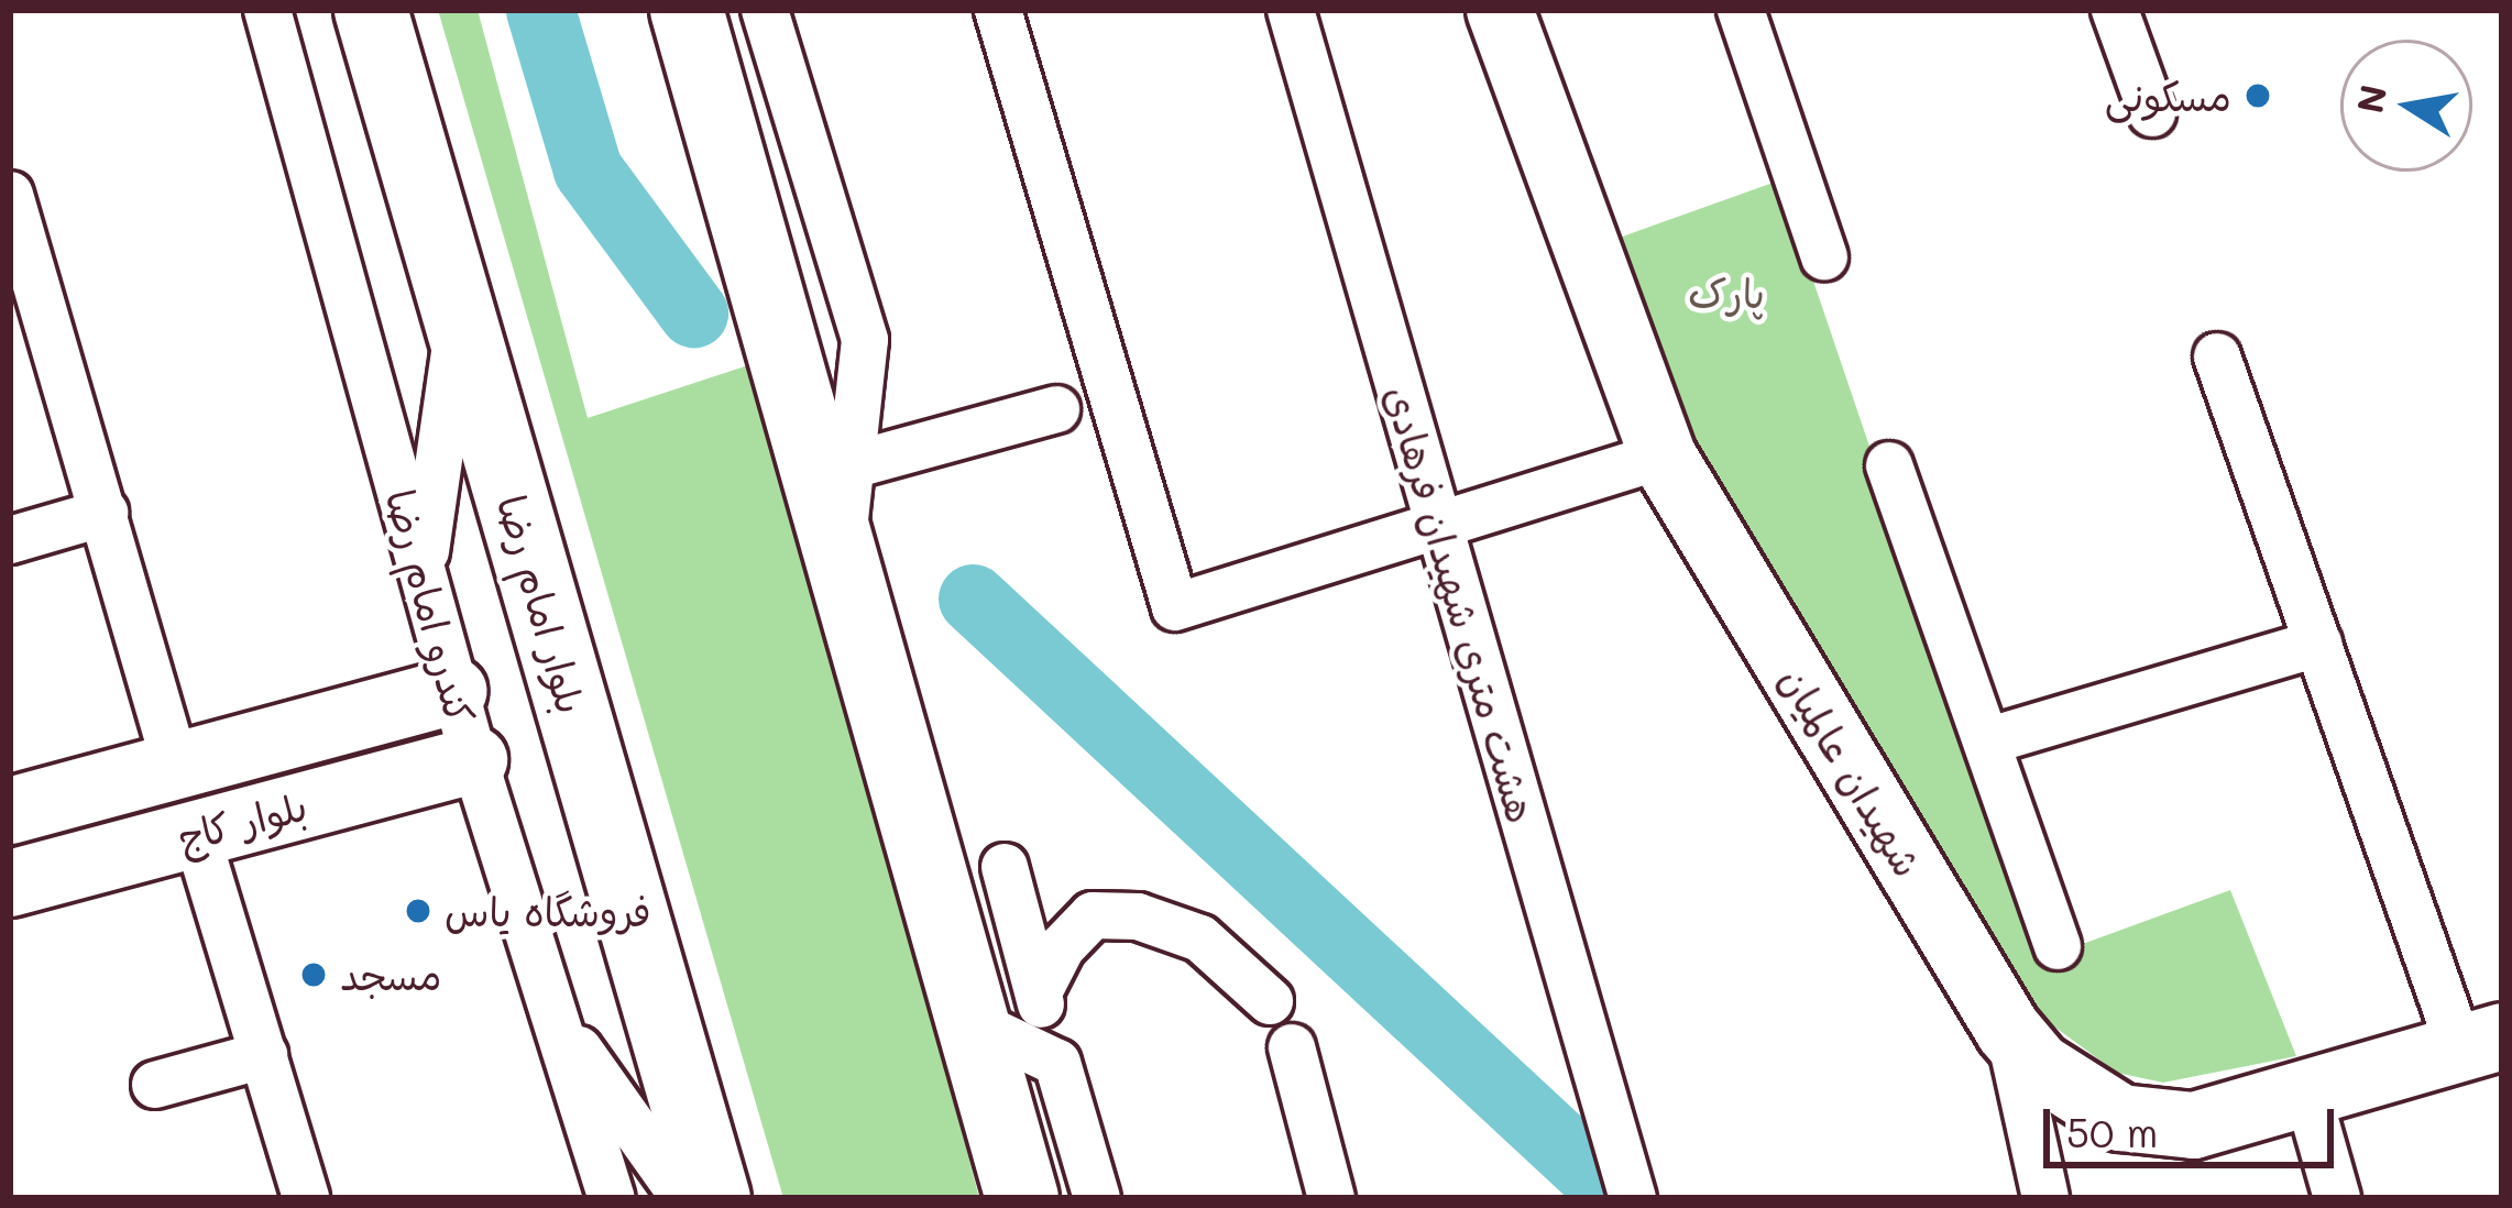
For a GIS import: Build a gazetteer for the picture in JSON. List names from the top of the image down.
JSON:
{
  "streets": {
    "main road": ["بلوار امام رضا"],
    "street": [
      "هشت متری شهیدان فرهادی",
      "کندرو امام رضا",
      "شهیدان عالمیان",
      "بلوار کاج"
    ]
  },
  "crossings": [
    ["کندرو امام رضا", "بلوار کاج"]
  ],
  "parks": ["پارک"],
  "places": ["مسکونی", "فروشگاه یاس", "مسجد"],
  "scale_bar": "50 m",
  "north": "left"
}
